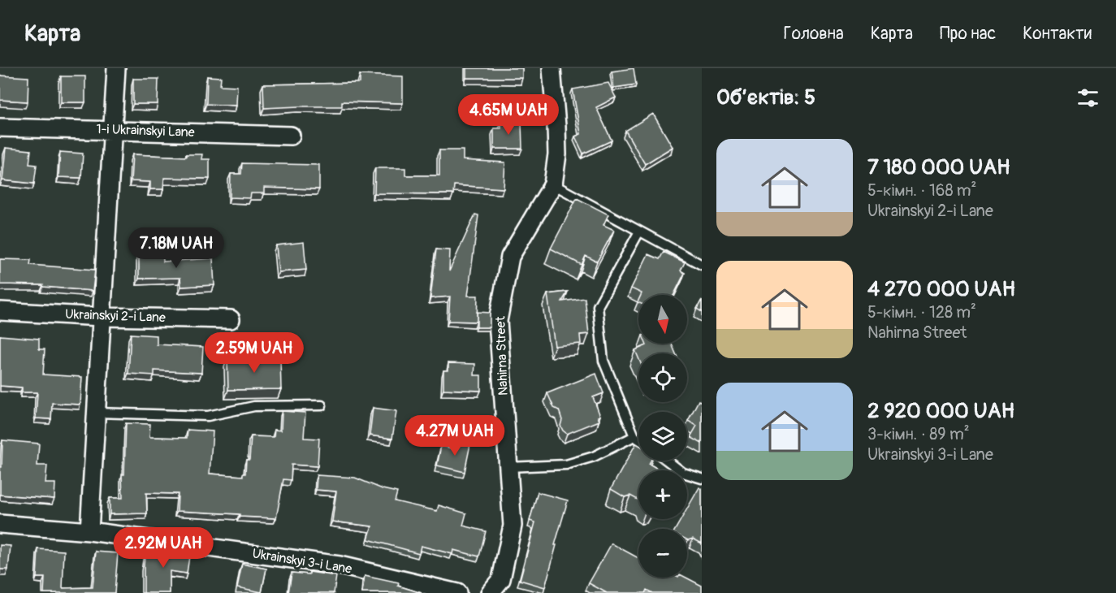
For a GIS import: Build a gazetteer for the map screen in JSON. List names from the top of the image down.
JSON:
{
  "streets": {
    "street": [
      "1-i Ukrainskyi Lane",
      "Ukrainskyi 2-i Lane",
      "Nahirna Street",
      "Ukrainskyi 3-i Lane"
    ]
  },
  "north": "bottom",
  "page": {
    "header": "Карта",
    "nav": [
      "Головна",
      "Карта",
      "Про нас",
      "Контакти"
    ],
    "heading": "Об’єктів: 5",
    "price": [
      "4.65M UAH",
      "7.18M UAH",
      "2.59M UAH",
      "4.27M UAH",
      "2.92M UAH"
    ],
    "list": [
      {
        "name": "7 180 000 UAH",
        "note": "5-кімн. · 168 m² · Ukrainskyi 2-i Lane"
      },
      {
        "name": "4 270 000 UAH",
        "note": "5-кімн. · 128 m² · Nahirna Street"
      },
      {
        "name": "2 920 000 UAH",
        "note": "3-кімн. · 89 m² · Ukrainskyi 3-i Lane"
      }
    ],
    "map_buttons": ["+", "−"]
  }
}
